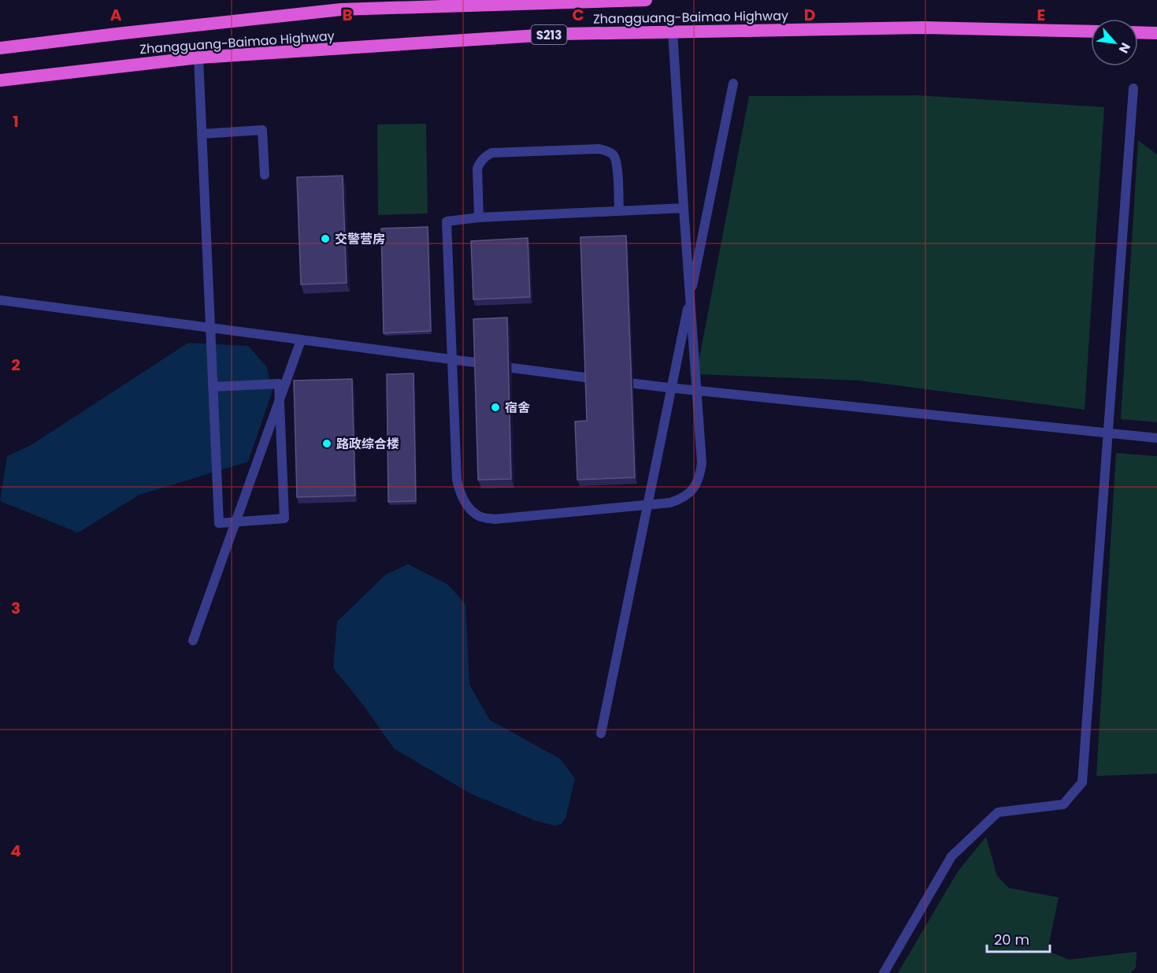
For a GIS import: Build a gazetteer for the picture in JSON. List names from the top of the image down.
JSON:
{
  "streets": {
    "highway": ["Zhangguang-Baimao Highway", "S213"]
  },
  "places": ["交警营房", "宿舍", "路政综合楼"],
  "scale_bar": "20 m",
  "north": "bottom right",
  "grid": {
    "columns": [
      "A",
      "B",
      "C",
      "D",
      "E"
    ],
    "rows": [
      "1",
      "2",
      "3",
      "4"
    ]
  }
}
